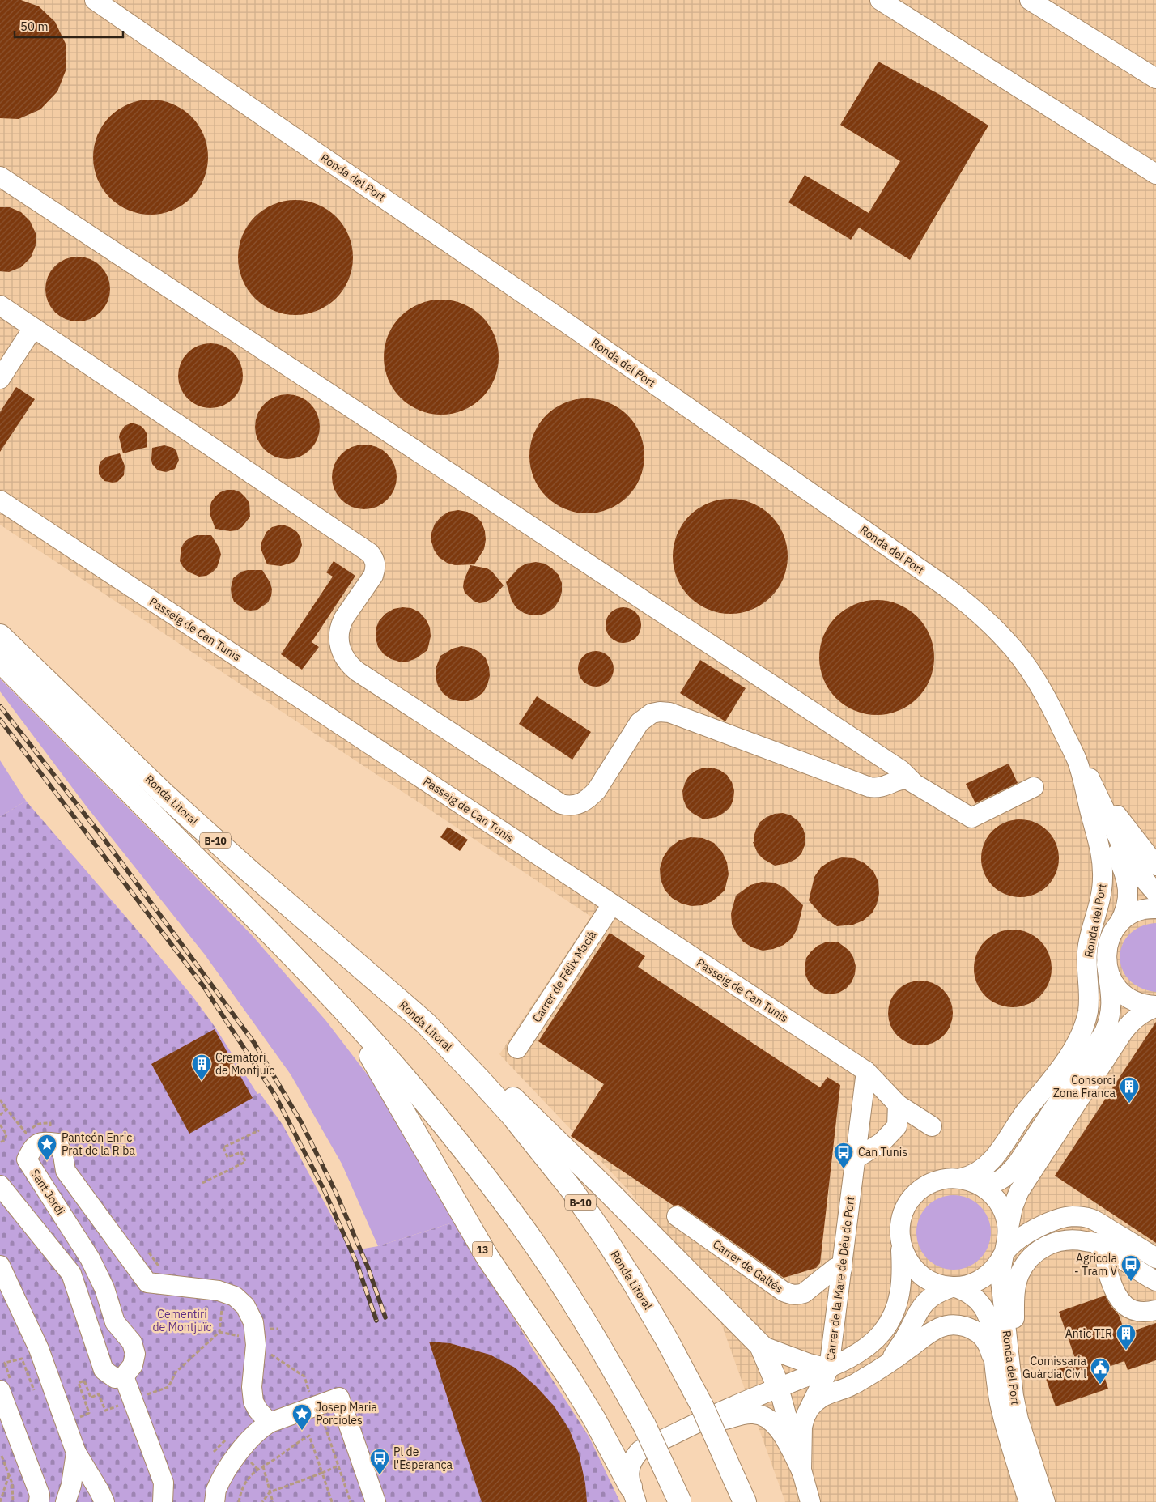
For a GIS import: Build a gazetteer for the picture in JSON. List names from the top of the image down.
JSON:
{
  "streets": {
    "highway": ["Ronda Litoral", "B-10", "13"],
    "street": [
      "Ronda del Port",
      "Passeig de Can Tunis",
      "Carrer de Félix Macià",
      "Sant Jordi",
      "Carrer de Galtés",
      "Carrer de la Mare de Déu de Port"
    ]
  },
  "crossings": [
    ["Passeig de Can Tunis", "Carrer de Félix Macià"],
    ["Passeig de Can Tunis", "Carrer de la Mare de Déu de Port"],
    ["Ronda Litoral", "13"],
    ["13", "Carrer de la Mare de Déu de Port"],
    ["Carrer de Galtés", "Carrer de la Mare de Déu de Port"]
  ],
  "parks": ["Cementiri de Montjuïc"],
  "places": {
    "building": ["Crematori de Montjuïc", "Consorci Zona Franca", "Antic TIR"],
    "place": ["Panteón Enric Prat de la Riba", "Josep Maria Porcioles"],
    "bus stop": ["Can Tunis", "Agrícola - Tram V", "Pl de l'Esperança"],
    "public building": ["Comissaria Guàrdia Civil"]
  },
  "scale_bar": "50 m"
}
